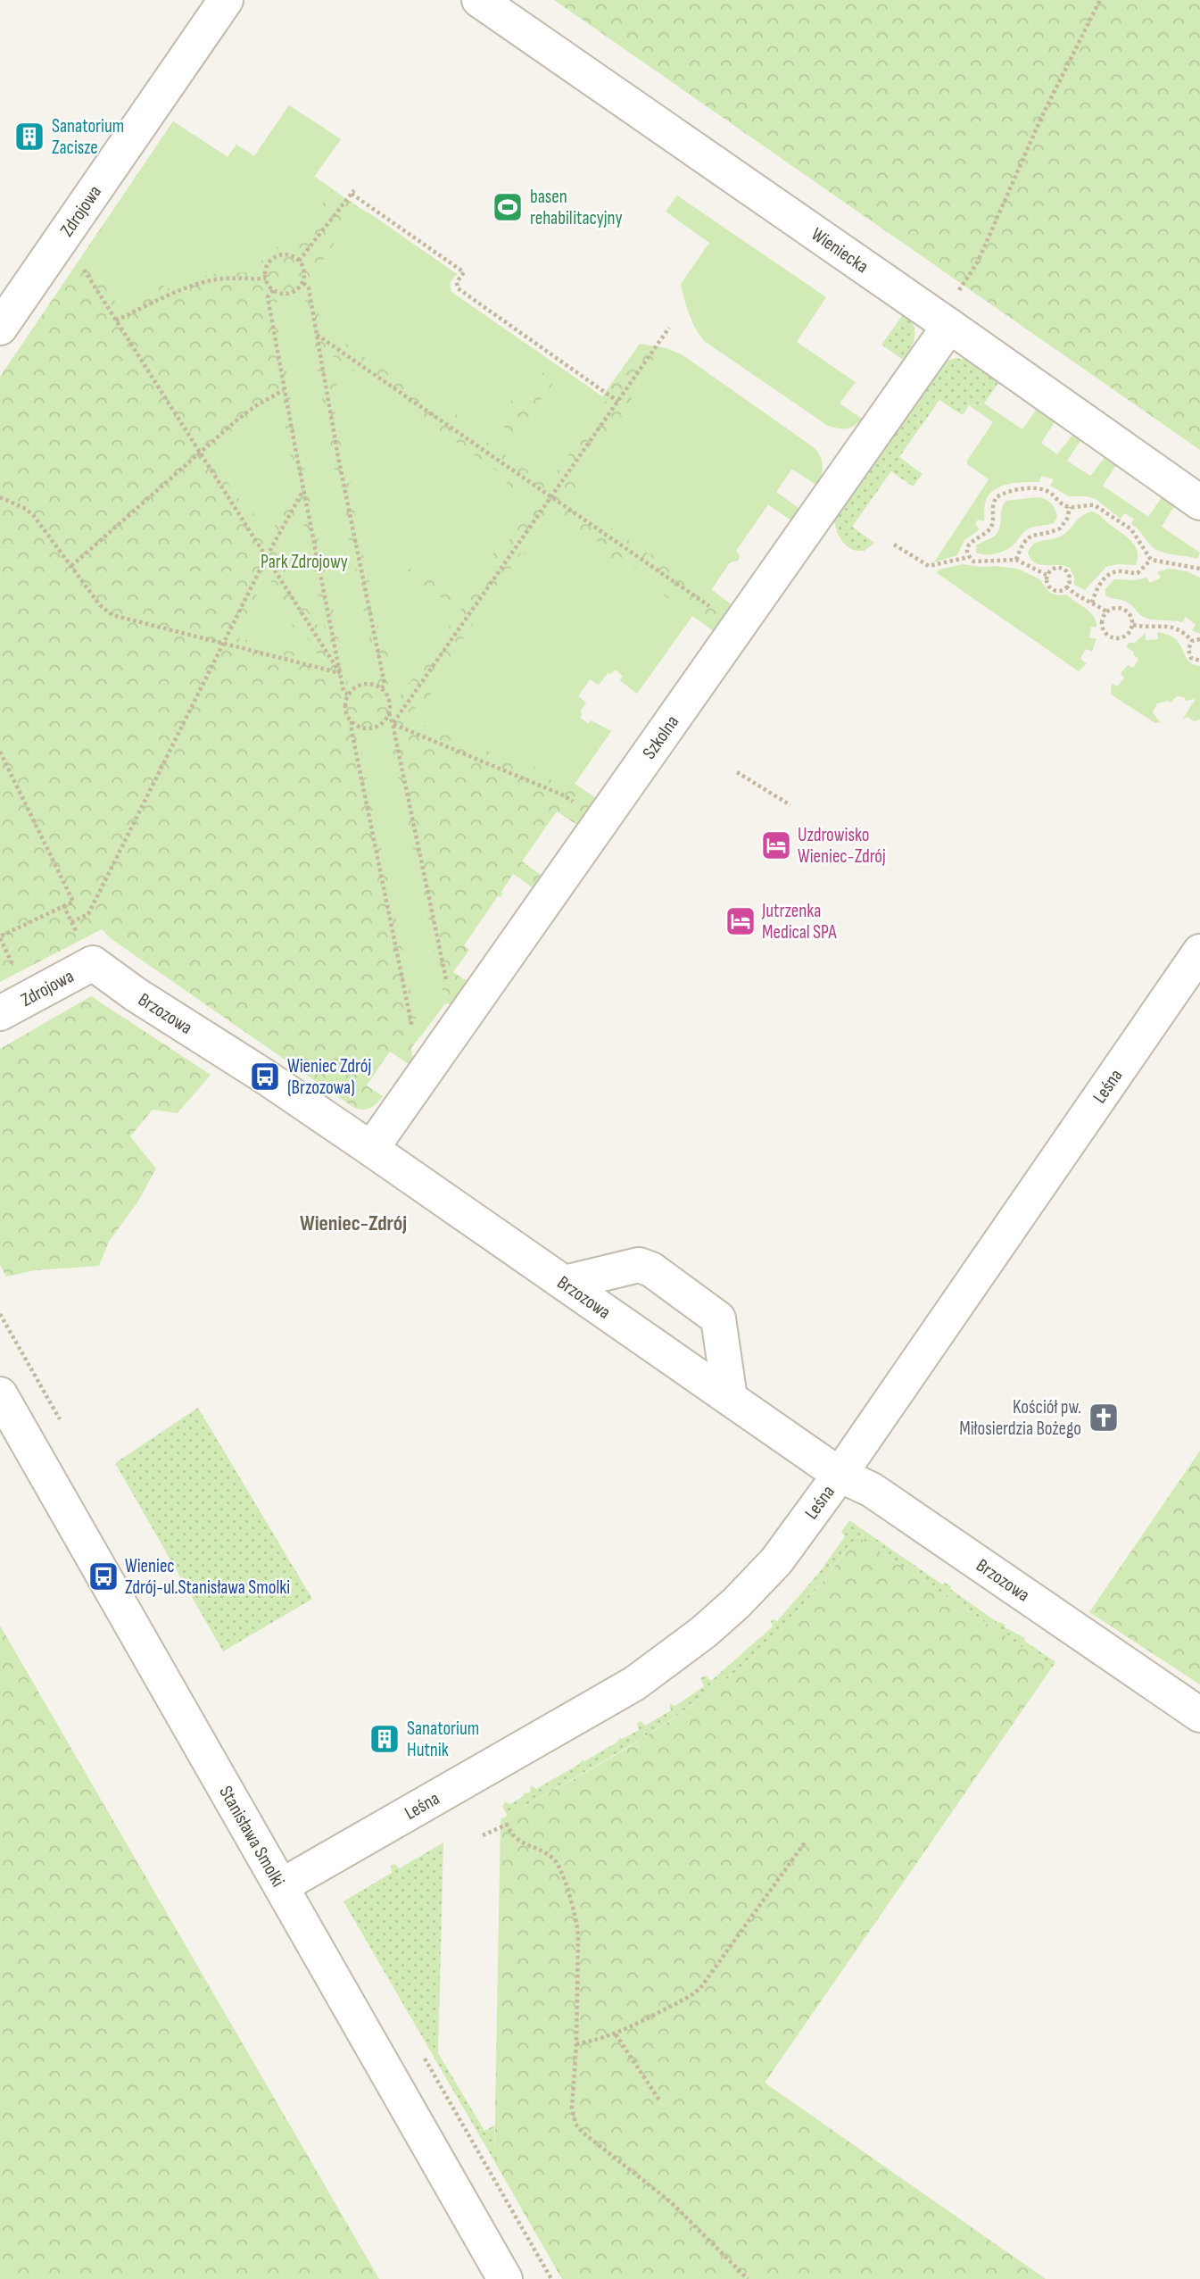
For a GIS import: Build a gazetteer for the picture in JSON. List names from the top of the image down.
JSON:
{
  "streets": {
    "street": [
      "Zdrojowa",
      "Wieniecka",
      "Szkolna",
      "Brzozowa",
      "Leśna",
      "Stanisława Smolki"
    ]
  },
  "crossings": [
    ["Zdrojowa", "Brzozowa"],
    ["Wieniecka", "Szkolna"],
    ["Szkolna", "Brzozowa"],
    ["Brzozowa", "Leśna"],
    ["Leśna", "Stanisława Smolki"]
  ],
  "districts": ["Wieniec-Zdrój"],
  "parks": ["Park Zdrojowy"],
  "places": {
    "building": ["Sanatorium Zacisze", "Sanatorium Hutnik"],
    "sports": ["basen rehabilitacyjny"],
    "hotel": ["Uzdrowisko Wieniec-Zdrój", "Jutrzenka Medical SPA"],
    "bus stop": ["Wieniec Zdrój (Brzozowa)", "Wieniec Zdrój-ul.Stanisława Smolki"],
    "church": ["Kościół pw. Miłosierdzia Bożego"]
  }
}
